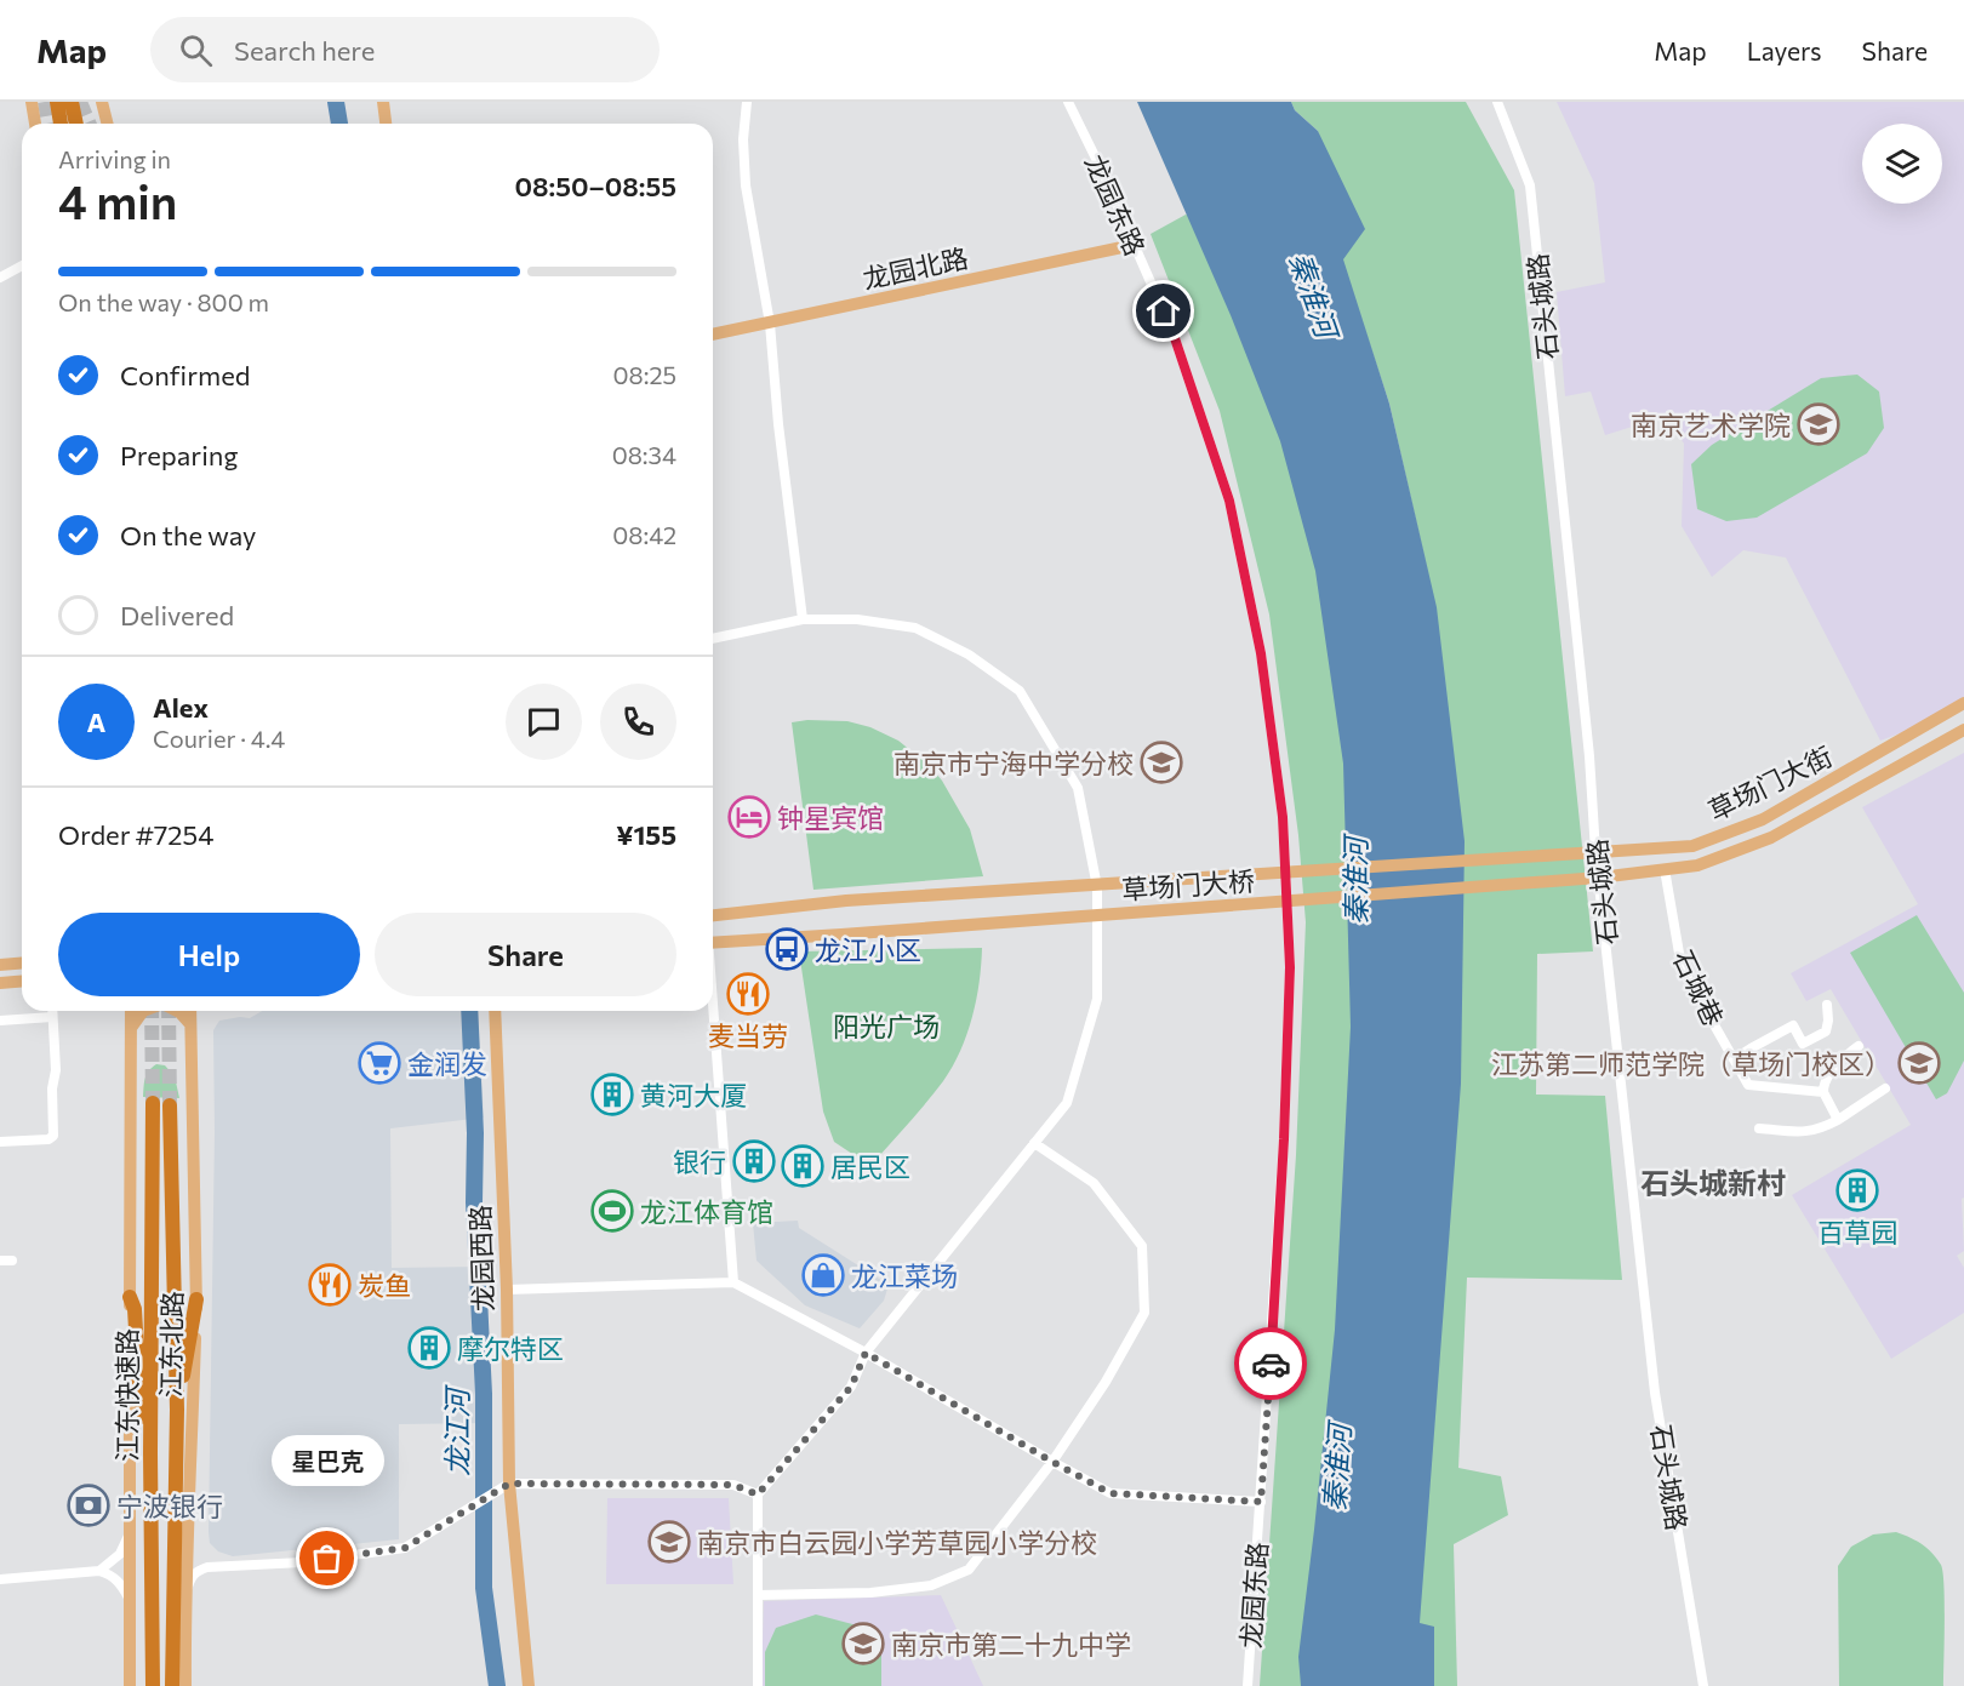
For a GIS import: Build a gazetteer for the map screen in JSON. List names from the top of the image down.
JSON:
{
  "streets": {
    "highway": ["江东快速路"],
    "main road": [
      "龙园北路",
      "草场门大街",
      "草场门大桥",
      "龙园西路",
      "江东北路"
    ],
    "street": ["龙园东路", "石头城路", "石城巷"]
  },
  "crossings": [
    ["龙园东路", "龙园北路"],
    ["石头城路", "草场门大街"],
    ["草场门大街", "草场门大桥"],
    ["草场门大街", "石城巷"]
  ],
  "districts": ["石头城新村"],
  "water": ["秦淮河", "龙江河"],
  "parks": ["阳光广场"],
  "places": {
    "school or university": [
      "南京艺术学院",
      "南京市宁海中学分校",
      "江苏第二师范学院（草场门校区）",
      "南京市白云园小学芳草园小学分校",
      "南京市第二十九中学"
    ],
    "hotel": ["钟星宾馆"],
    "bus stop": ["龙江小区"],
    "restaurant": ["麦当劳", "炭鱼"],
    "supermarket": ["金润发"],
    "building": [
      "黄河大厦",
      "银行",
      "居民区",
      "百草园",
      "摩尔特区"
    ],
    "sports": ["龙江体育馆"],
    "shop": ["龙江菜场"],
    "bank": ["宁波银行"],
    "other": ["星巴克"]
  },
  "page": {
    "header": "Map",
    "search": "Search here",
    "nav": ["Map", "Layers", "Share"],
    "heading": ["4 min", "Arriving in", "08:50–08:55"],
    "panel": [
      "Alex",
      "Courier · 4.4",
      "Order #7254",
      "¥155"
    ],
    "bar": "On the way · 800 m",
    "list": [
      ["Confirmed", "08:25"],
      ["Preparing", "08:34"],
      ["On the way", "08:42"],
      "Delivered"
    ],
    "round": "A",
    "buttons": ["Help", "Share"],
    "bubble": "星巴克"
  }
}
